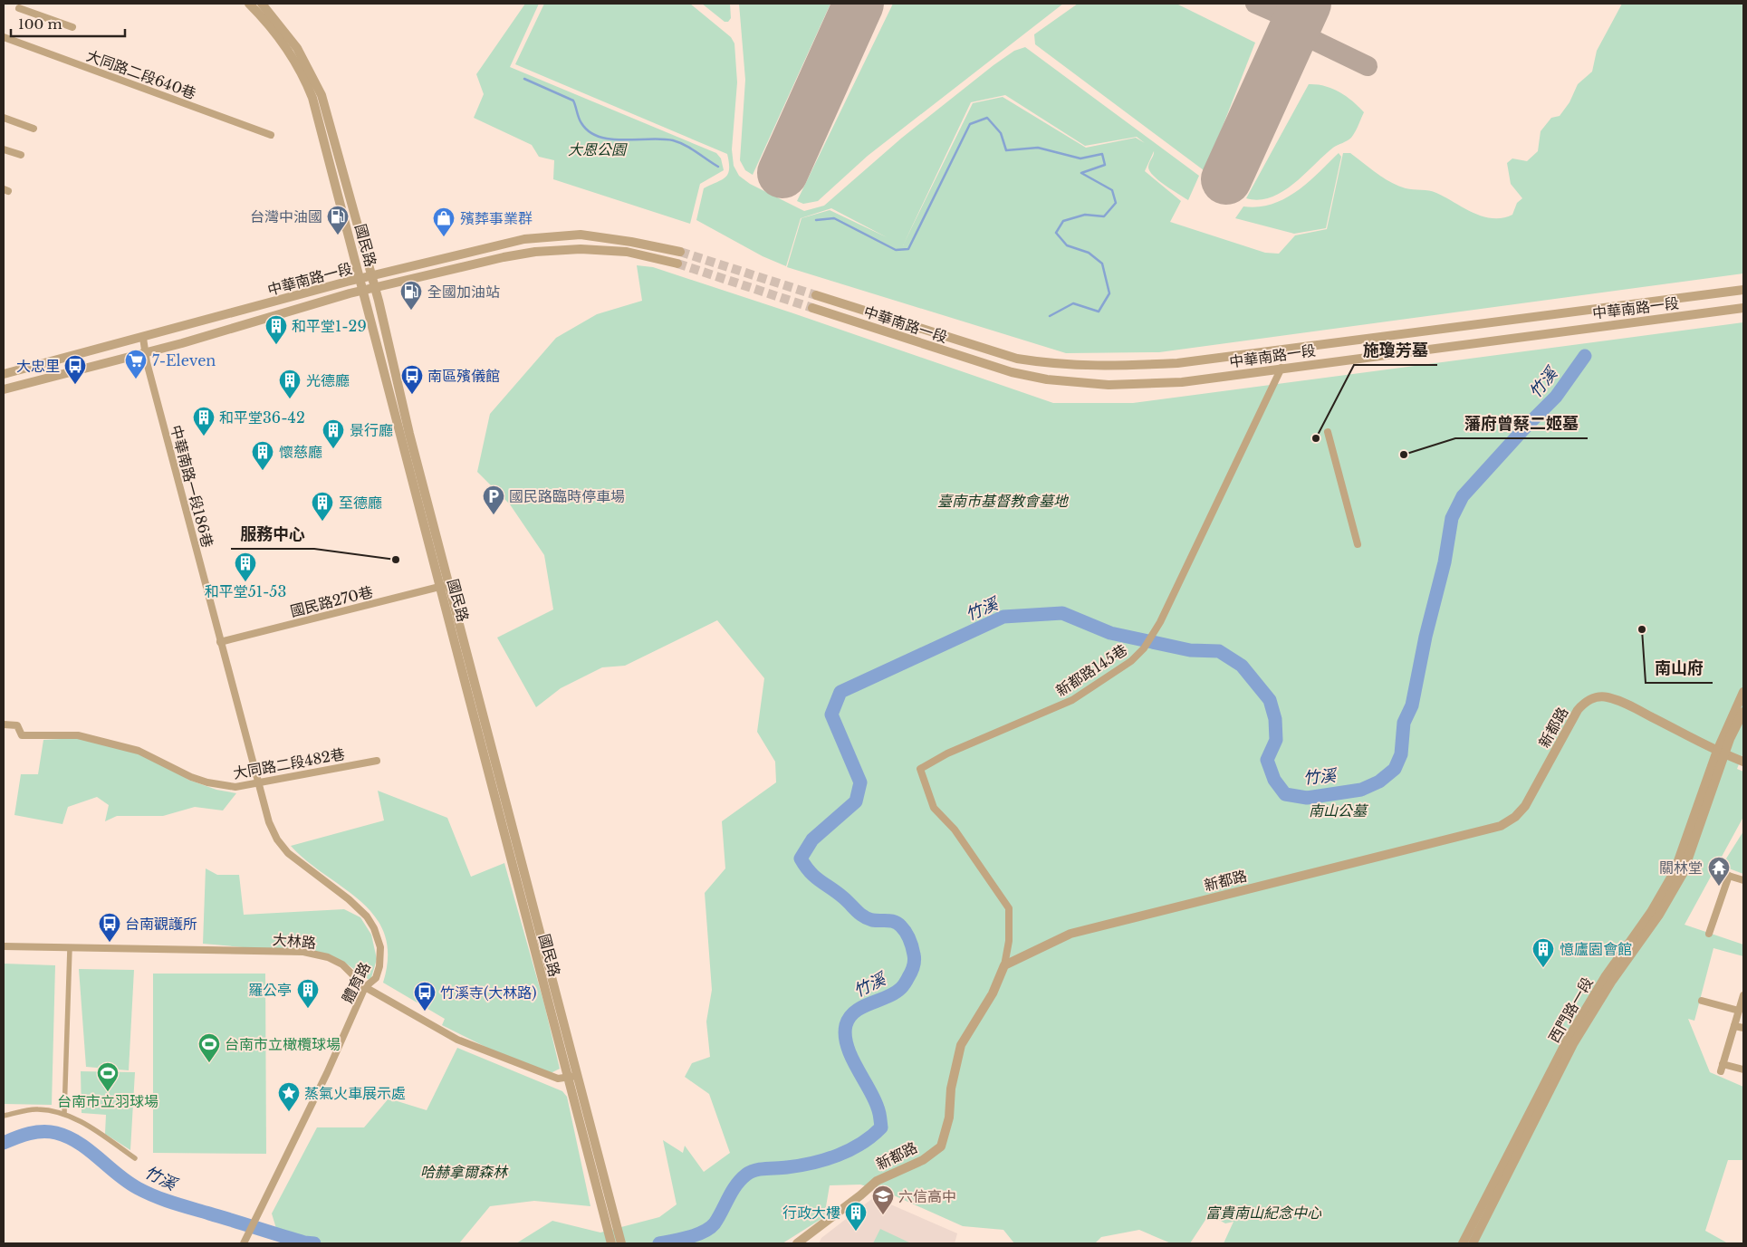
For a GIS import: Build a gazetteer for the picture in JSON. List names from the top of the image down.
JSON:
{
  "streets": {
    "street": [
      "大同路二段640巷",
      "國民路",
      "中華南路一段",
      "中華南路一段186巷",
      "國民路270巷",
      "新都路145巷",
      "新都路",
      "大同路二段482巷",
      "大林路",
      "體育路",
      "西門路一段"
    ]
  },
  "crossings": [
    ["國民路", "中華南路一段"],
    ["國民路", "國民路270巷"],
    ["國民路", "大林路"],
    ["中華南路一段", "中華南路一段186巷"],
    ["中華南路一段", "新都路145巷"],
    ["中華南路一段186巷", "國民路270巷"],
    ["中華南路一段186巷", "大同路二段482巷"],
    ["中華南路一段186巷", "體育路"],
    ["新都路145巷", "新都路"],
    ["新都路", "西門路一段"],
    ["大同路二段482巷", "體育路"],
    ["大林路", "體育路"]
  ],
  "water": ["竹溪"],
  "parks": [
    "大恩公園",
    "臺南市基督教會墓地",
    "南山公墓",
    "哈赫拿爾森林",
    "富貴南山紀念中心"
  ],
  "places": {
    "fuel station": ["台灣中油國", "全國加油站"],
    "shop": ["殯葬事業群"],
    "building": [
      "和平堂1-29",
      "光德廳",
      "和平堂36-42",
      "景行廳",
      "懷慈廳",
      "至德廳",
      "和平堂51-53",
      "憶廬園會館",
      "羅公亭",
      "行政大樓"
    ],
    "supermarket": ["7-Eleven"],
    "bus stop": [
      "大忠里",
      "南區殯儀館",
      "台南觀護所",
      "竹溪寺(大林路)"
    ],
    "other": [
      "施瓊芳墓",
      "藩府曾蔡二姬墓",
      "服務中心",
      "南山府"
    ],
    "parking": ["國民路臨時停車場"],
    "temple": ["關林堂"],
    "sports": ["台南市立橄欖球場", "台南市立羽球場"],
    "place": ["蒸氣火車展示處"],
    "school or university": ["六信高中"]
  },
  "scale_bar": "100 m"
}
